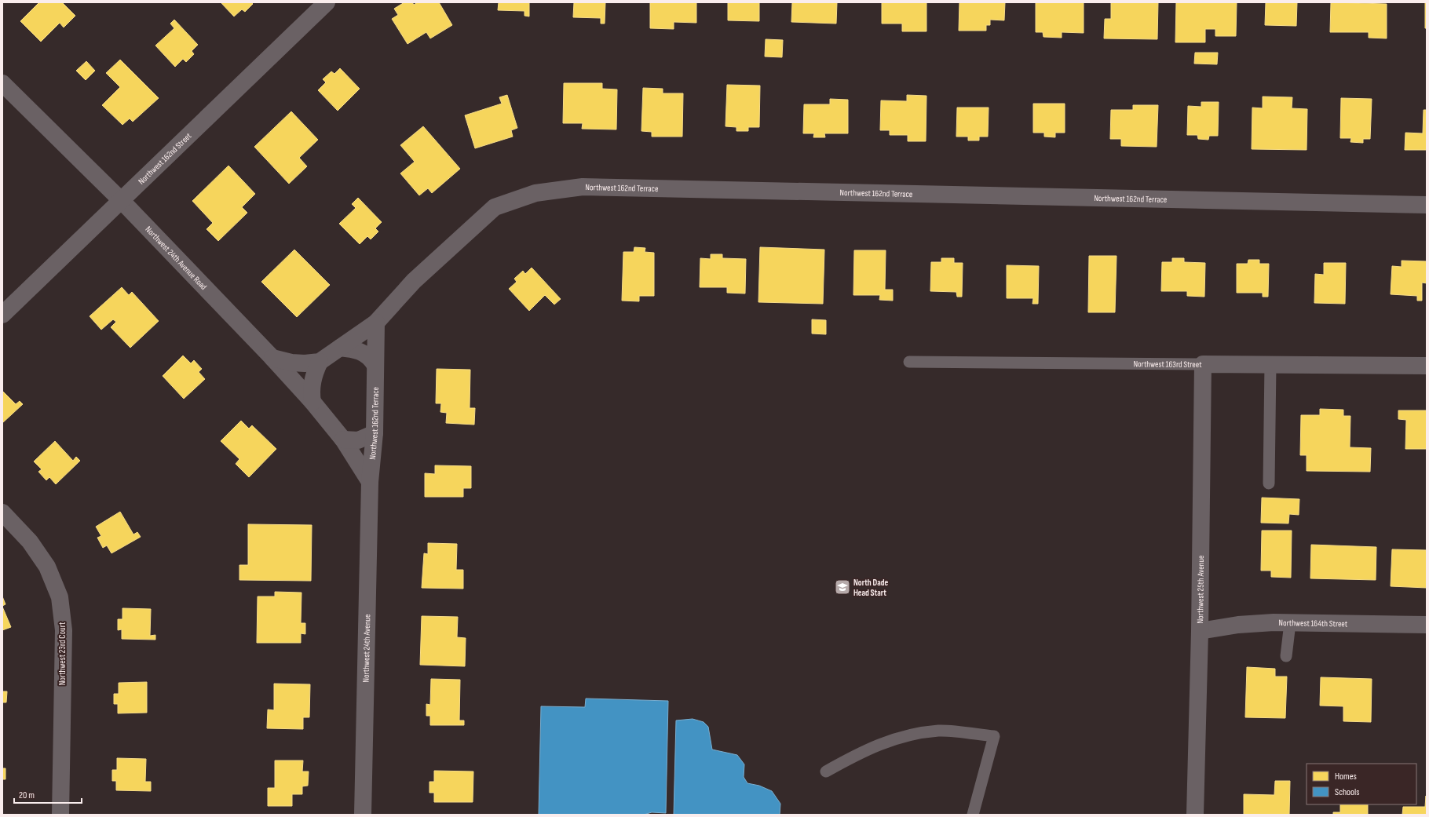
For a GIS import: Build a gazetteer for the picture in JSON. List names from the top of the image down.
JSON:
{
  "streets": {
    "street": [
      "Northwest 162nd Street",
      "Northwest 162nd Terrace",
      "Northwest 24th Avenue Road",
      "Northwest 163rd Street",
      "Northwest 25th Avenue",
      "Northwest 164th Street",
      "Northwest 24th Avenue",
      "Northwest 23rd Court"
    ]
  },
  "crossings": [
    ["Northwest 162nd Street", "Northwest 24th Avenue Road"],
    ["Northwest 162nd Terrace", "Northwest 24th Avenue Road"],
    ["Northwest 162nd Terrace", "Northwest 24th Avenue"],
    ["Northwest 24th Avenue Road", "Northwest 24th Avenue"],
    ["Northwest 163rd Street", "Northwest 25th Avenue"],
    ["Northwest 25th Avenue", "Northwest 164th Street"]
  ],
  "places": {
    "school or university": ["North Dade Head Start"]
  },
  "legend": ["Homes", "Schools"],
  "scale_bar": "20 m"
}
